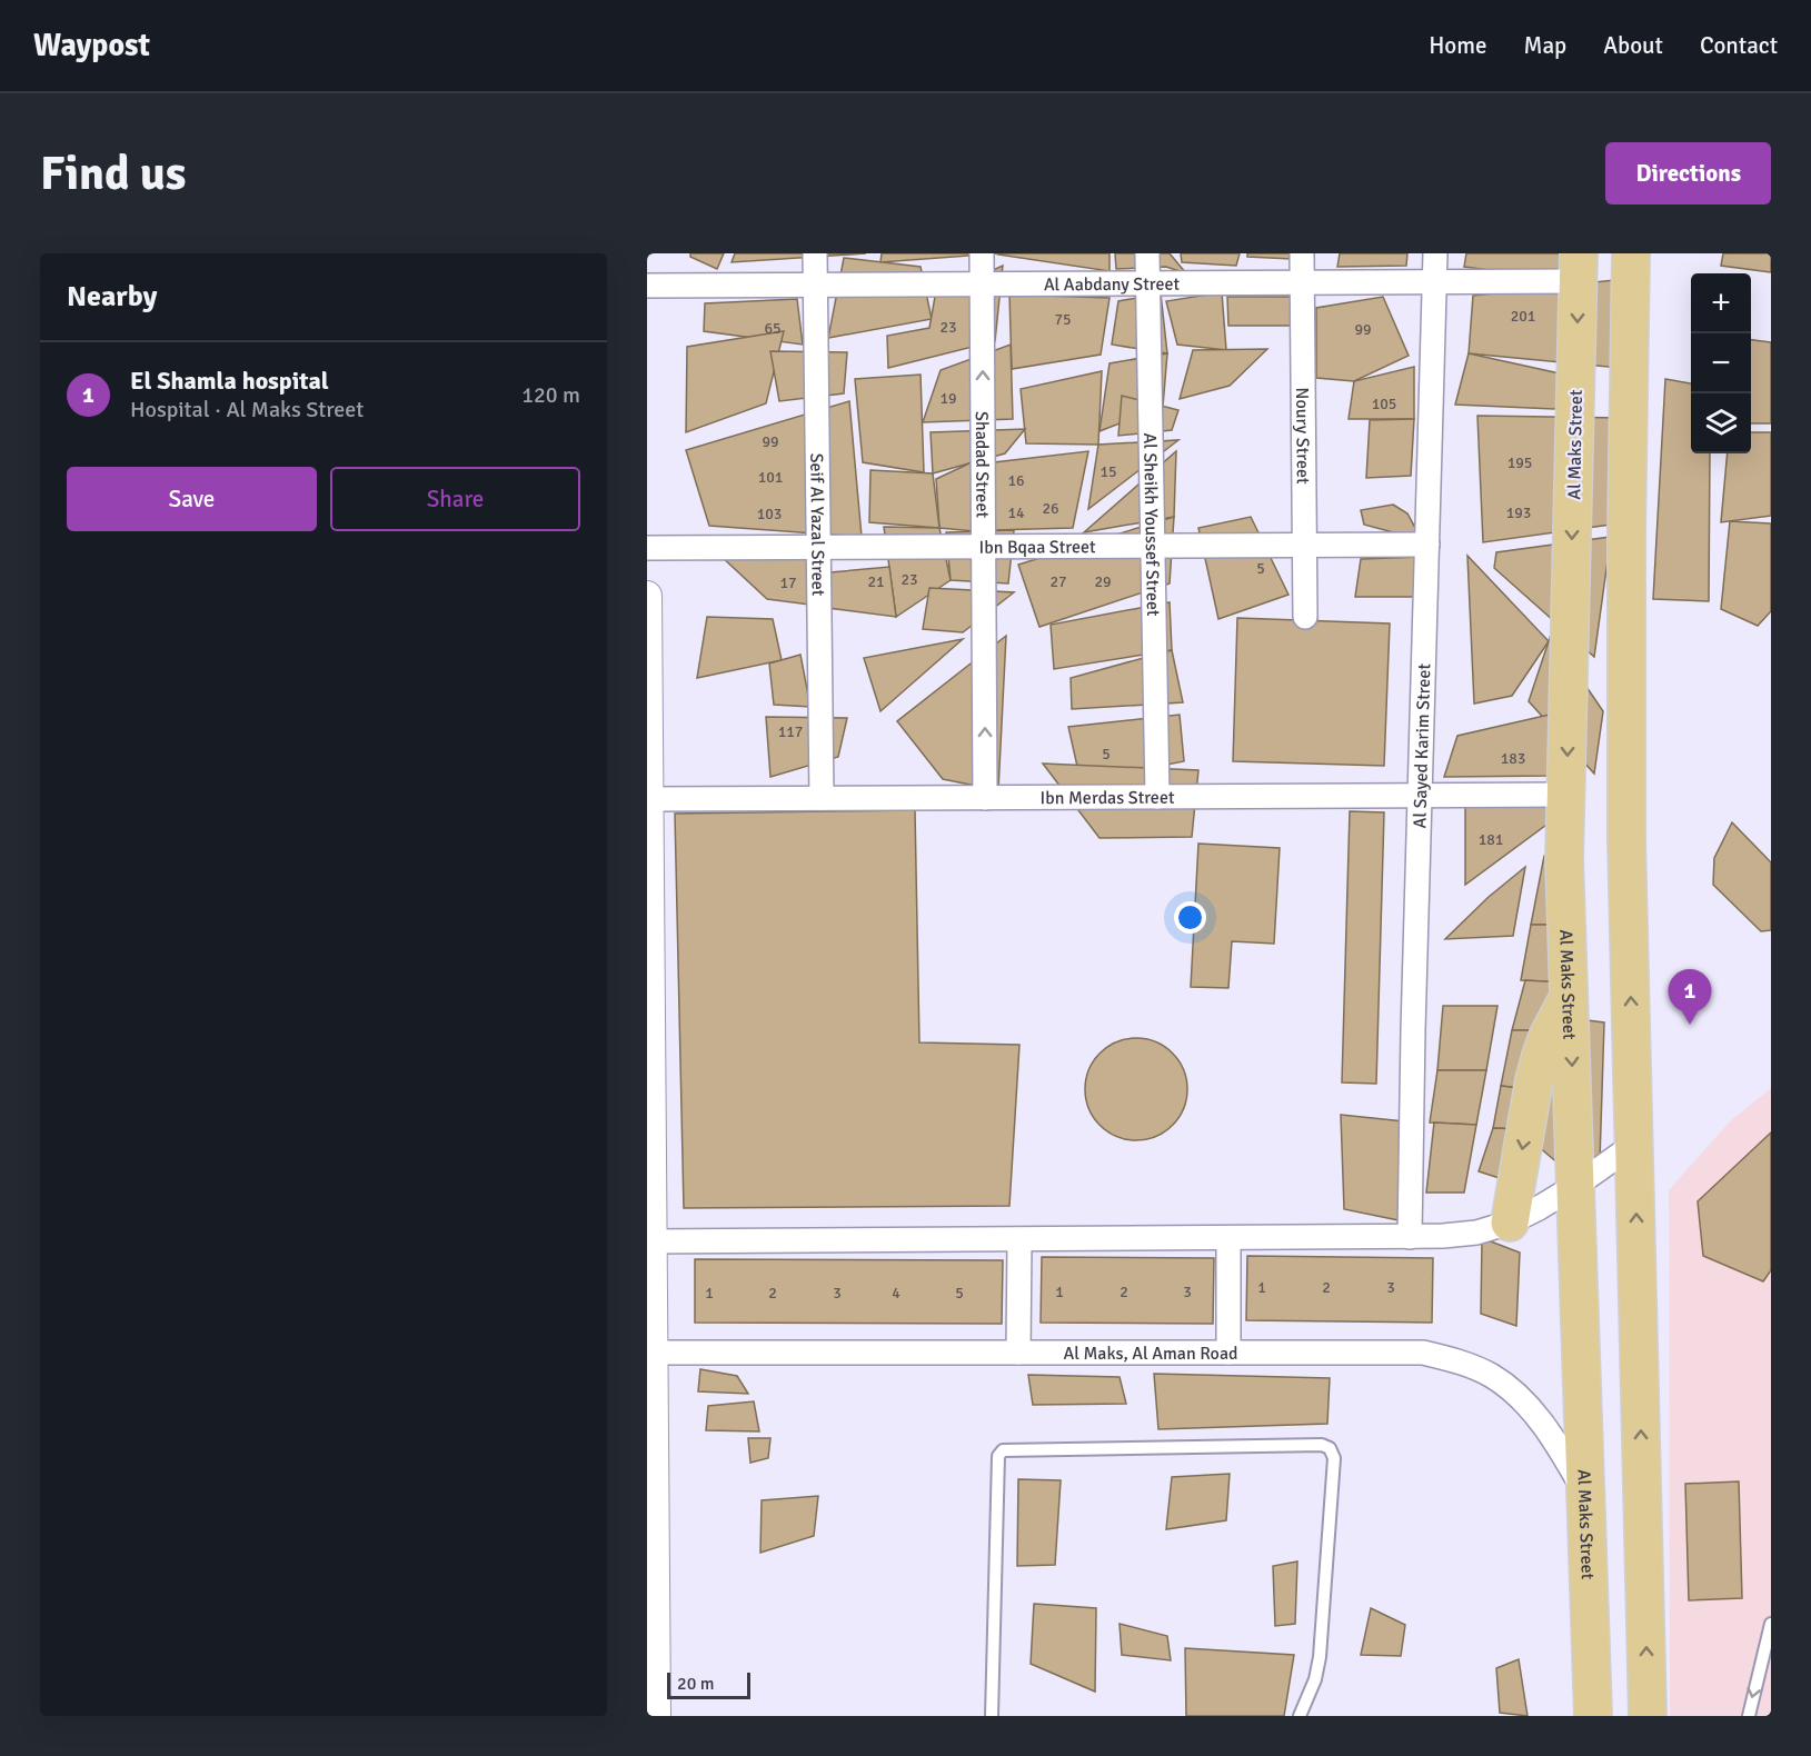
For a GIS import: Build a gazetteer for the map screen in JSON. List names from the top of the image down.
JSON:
{
  "streets": {
    "main road": ["Al Maks Street"],
    "street": [
      "Al Aabdany Street",
      "Noury Street",
      "Shadad Street",
      "Al Sheikh Youssef Street",
      "Seif Al Yazal Street",
      "Ibn Bqaa Street",
      "Al Sayed Karim Street",
      "Ibn Merdas Street",
      "Al Maks, Al Aman Road"
    ]
  },
  "crossings": [
    ["Al Aabdany Street", "Noury Street"],
    ["Al Aabdany Street", "Al Maks Street"],
    ["Al Aabdany Street", "Shadad Street"],
    ["Al Aabdany Street", "Al Sheikh Youssef Street"],
    ["Al Aabdany Street", "Seif Al Yazal Street"],
    ["Al Aabdany Street", "Al Sayed Karim Street"],
    ["Noury Street", "Ibn Bqaa Street"],
    ["Al Maks Street", "Ibn Merdas Street"],
    ["Al Maks Street", "Al Maks, Al Aman Road"],
    ["Shadad Street", "Ibn Bqaa Street"],
    ["Shadad Street", "Ibn Merdas Street"],
    ["Al Sheikh Youssef Street", "Ibn Bqaa Street"],
    ["Al Sheikh Youssef Street", "Ibn Merdas Street"],
    ["Seif Al Yazal Street", "Ibn Bqaa Street"],
    ["Seif Al Yazal Street", "Ibn Merdas Street"],
    ["Ibn Bqaa Street", "Al Sayed Karim Street"],
    ["Al Sayed Karim Street", "Ibn Merdas Street"]
  ],
  "one_way": ["Shadad Street"],
  "house_numbers": [
    "201",
    "75",
    "23",
    "65",
    "99",
    "19",
    "105",
    "99",
    "195",
    "15",
    "101",
    "16",
    "26",
    "14",
    "193",
    "103",
    "5",
    "23",
    "21",
    "27",
    "29",
    "17",
    "117",
    "5",
    "183",
    "181",
    "1",
    "2",
    "3",
    "1",
    "2",
    "3",
    "1",
    "2",
    "3",
    "4",
    "5"
  ],
  "scale_bar": "20 m",
  "page": {
    "header": "Waypost",
    "nav": [
      "Home",
      "Map",
      "About",
      "Contact"
    ],
    "buttons": [
      "Directions",
      ["Save", "Share"]
    ],
    "title": "Find us",
    "heading": "Nearby",
    "map_buttons": ["+", "−"],
    "list": [
      {
        "mark": "1",
        "name": "El Shamla hospital",
        "note": "Hospital · Al Maks Street",
        "value": "120 m"
      }
    ],
    "pins": "1",
    "scale": "20 m"
  }
}
